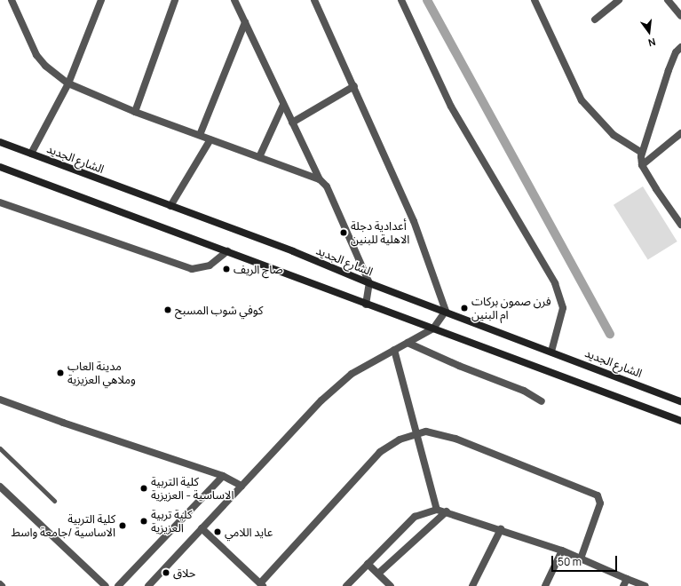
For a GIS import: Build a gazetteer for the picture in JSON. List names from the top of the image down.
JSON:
{
  "streets": {
    "main road": ["الشارع الجديد"]
  },
  "places": [
    "أعدادية دجلة الاهلية للبنين",
    "صاج الريف",
    "فرن صمون بركات ام البنين",
    "كوفي شوب المسبح",
    "مدينة العاب وملاهي العزيزية",
    "كلية التربية الاساسية - العزيزية",
    "كلية تربية العزيزية",
    "كلية التربية الاساسية /جامعة واسط",
    "عايد اللامي",
    "حلاق"
  ],
  "scale_bar": "50 m",
  "north": "bottom"
}
